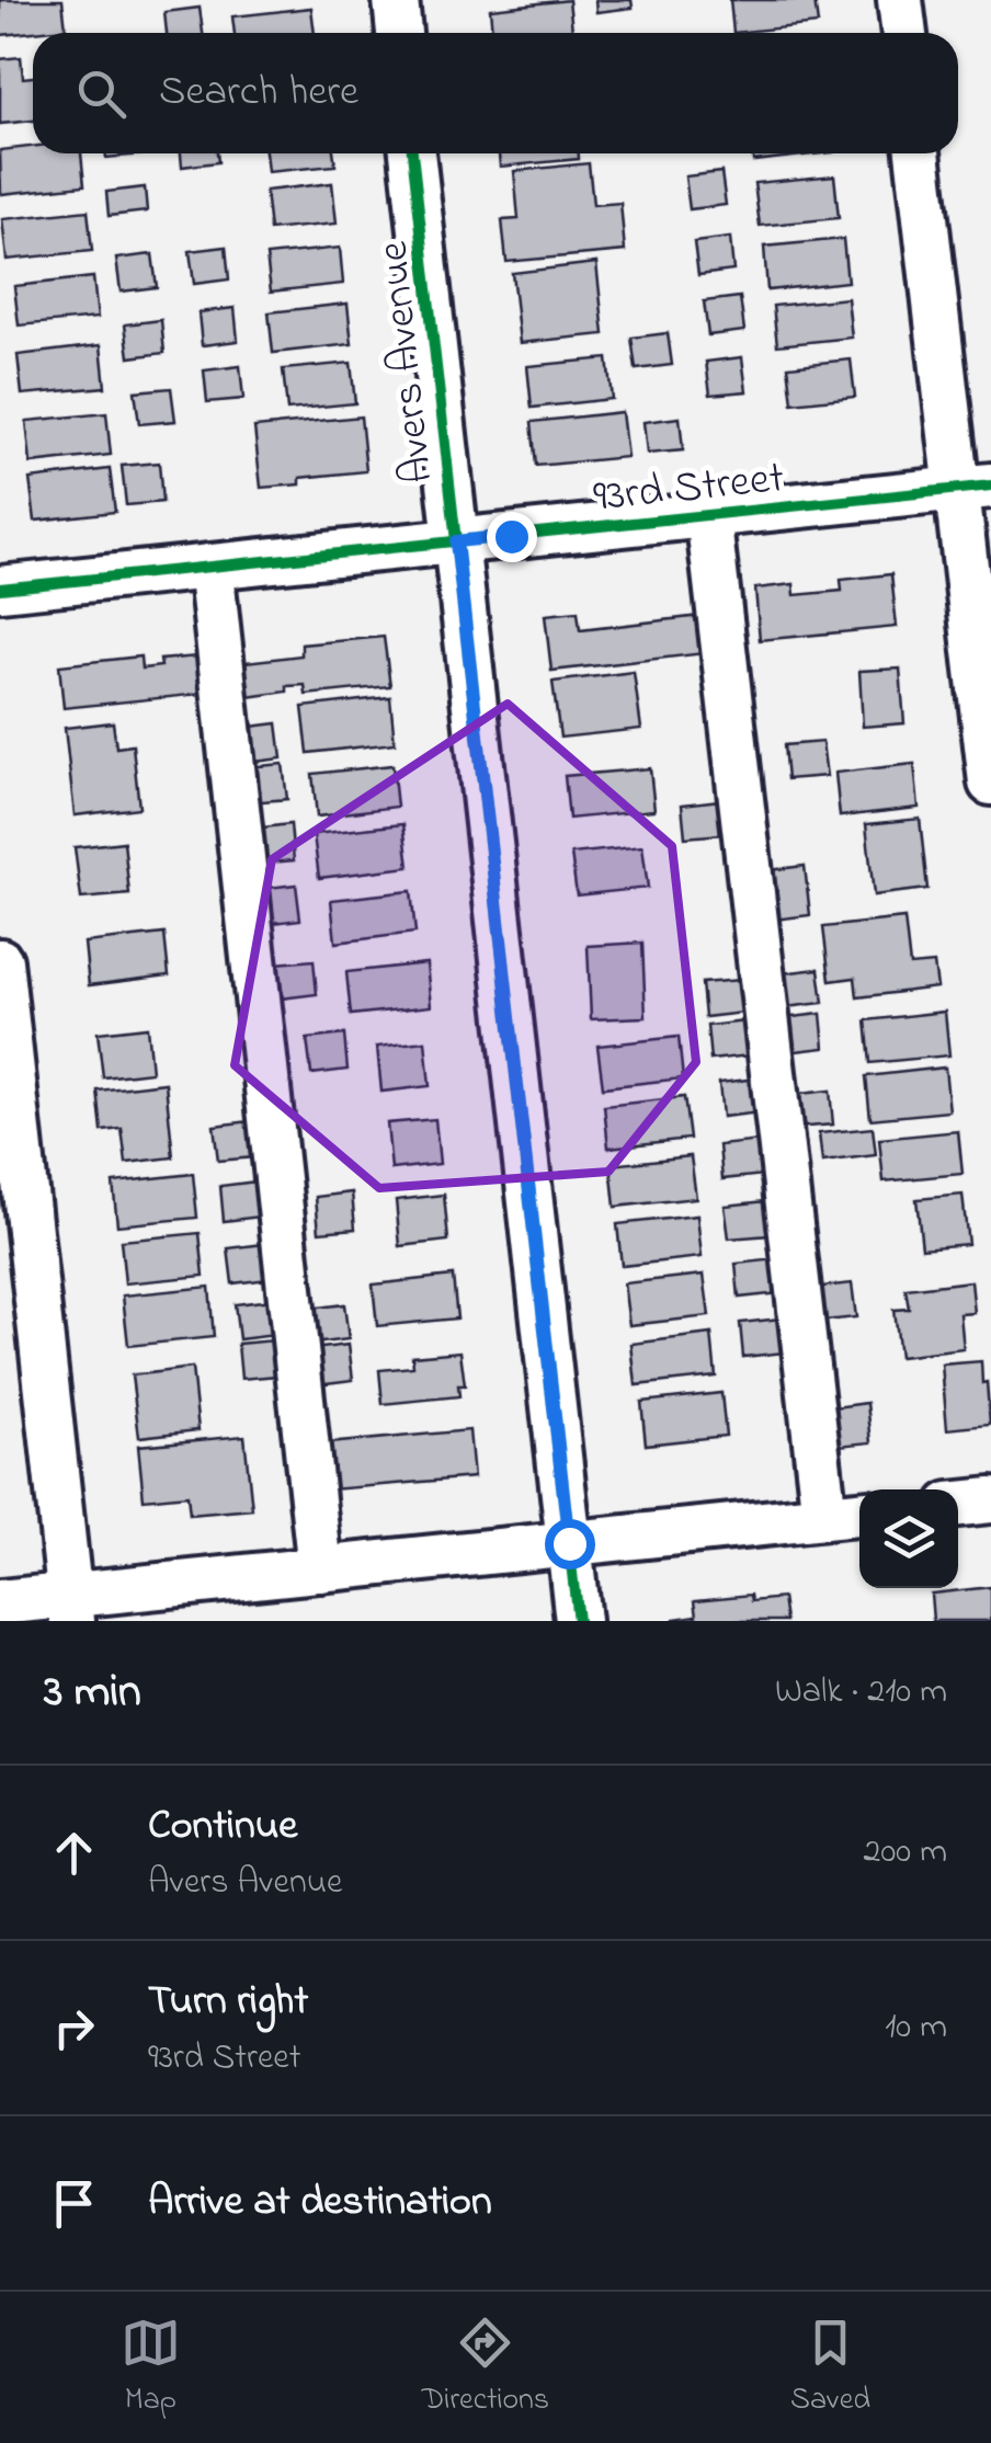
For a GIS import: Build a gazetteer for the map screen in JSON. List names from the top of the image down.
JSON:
{
  "streets": {
    "street": ["Avers Avenue", "93rd Street"]
  },
  "crossings": [
    ["Avers Avenue", "93rd Street"]
  ],
  "page": {
    "search": "Search here",
    "heading": ["3 min", "Walk · 210 m"],
    "list": [
      ["Continue", "Avers Avenue", "200 m"],
      ["Turn right", "93rd Street", "10 m"],
      "Arrive at destination"
    ],
    "nav": ["Map", "Directions", "Saved"]
  }
}
